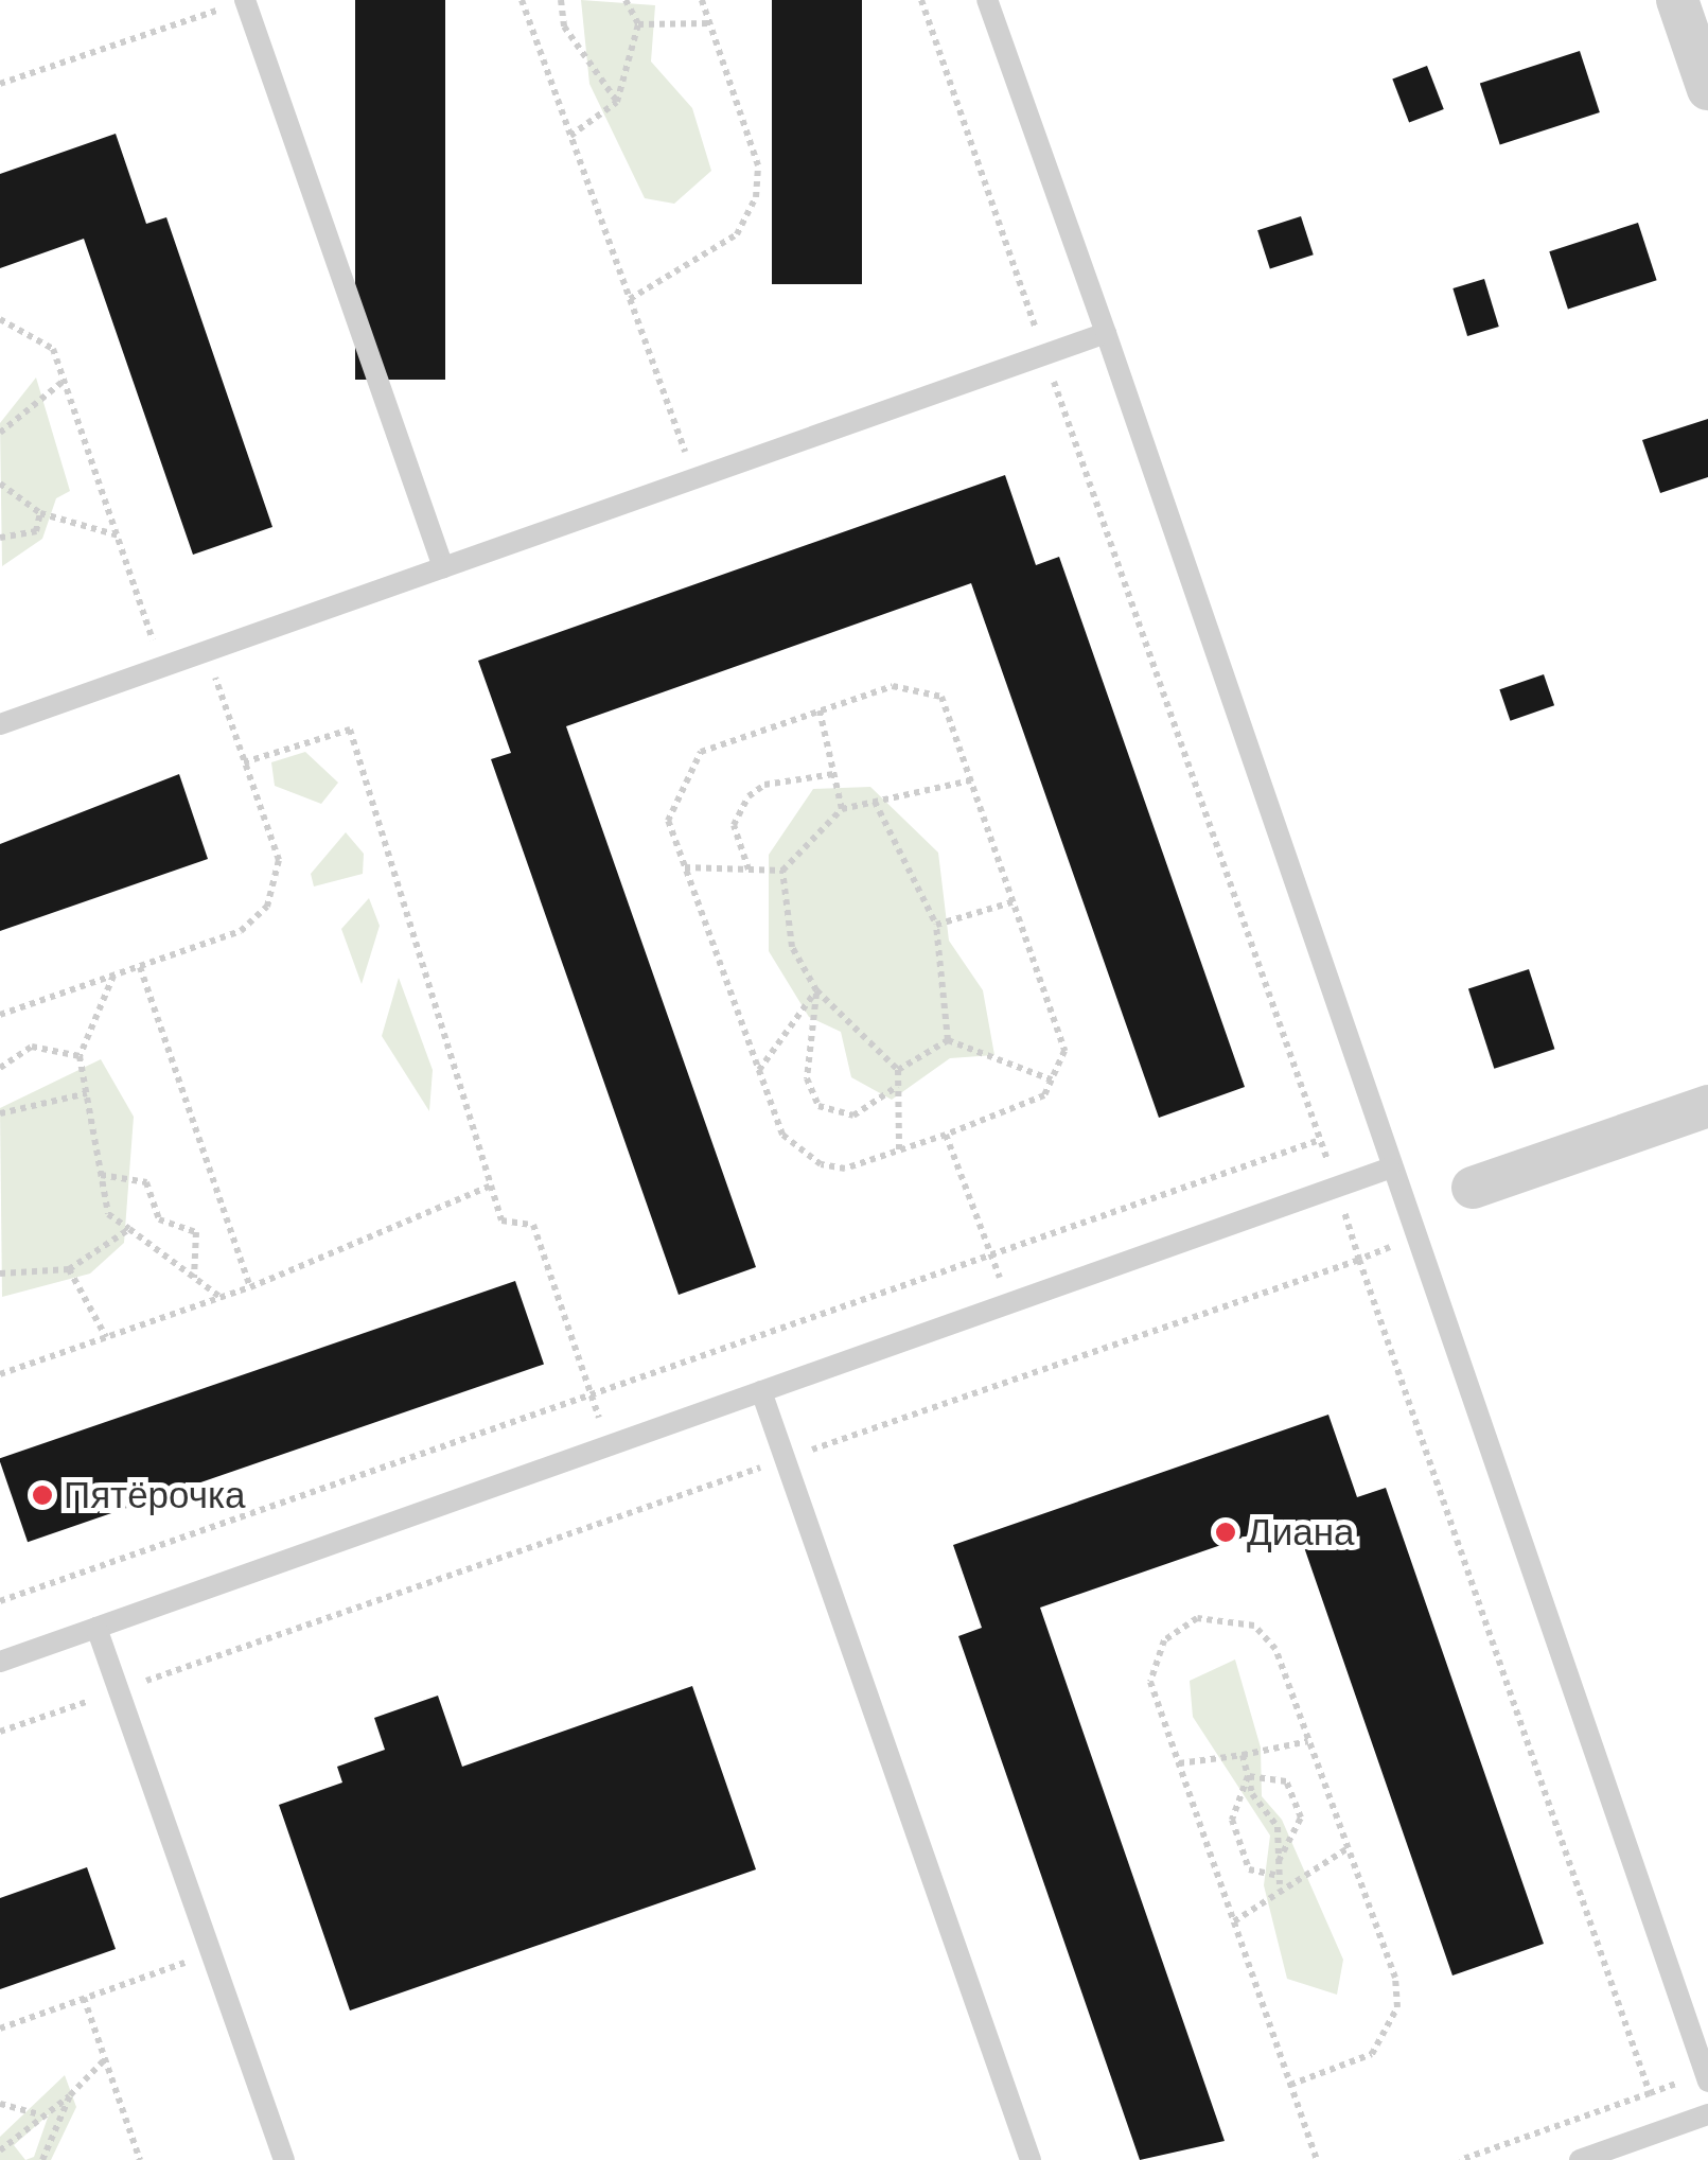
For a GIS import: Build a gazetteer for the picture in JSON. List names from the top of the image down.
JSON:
{
  "places": ["Пятёрочка", "Диана"]
}
